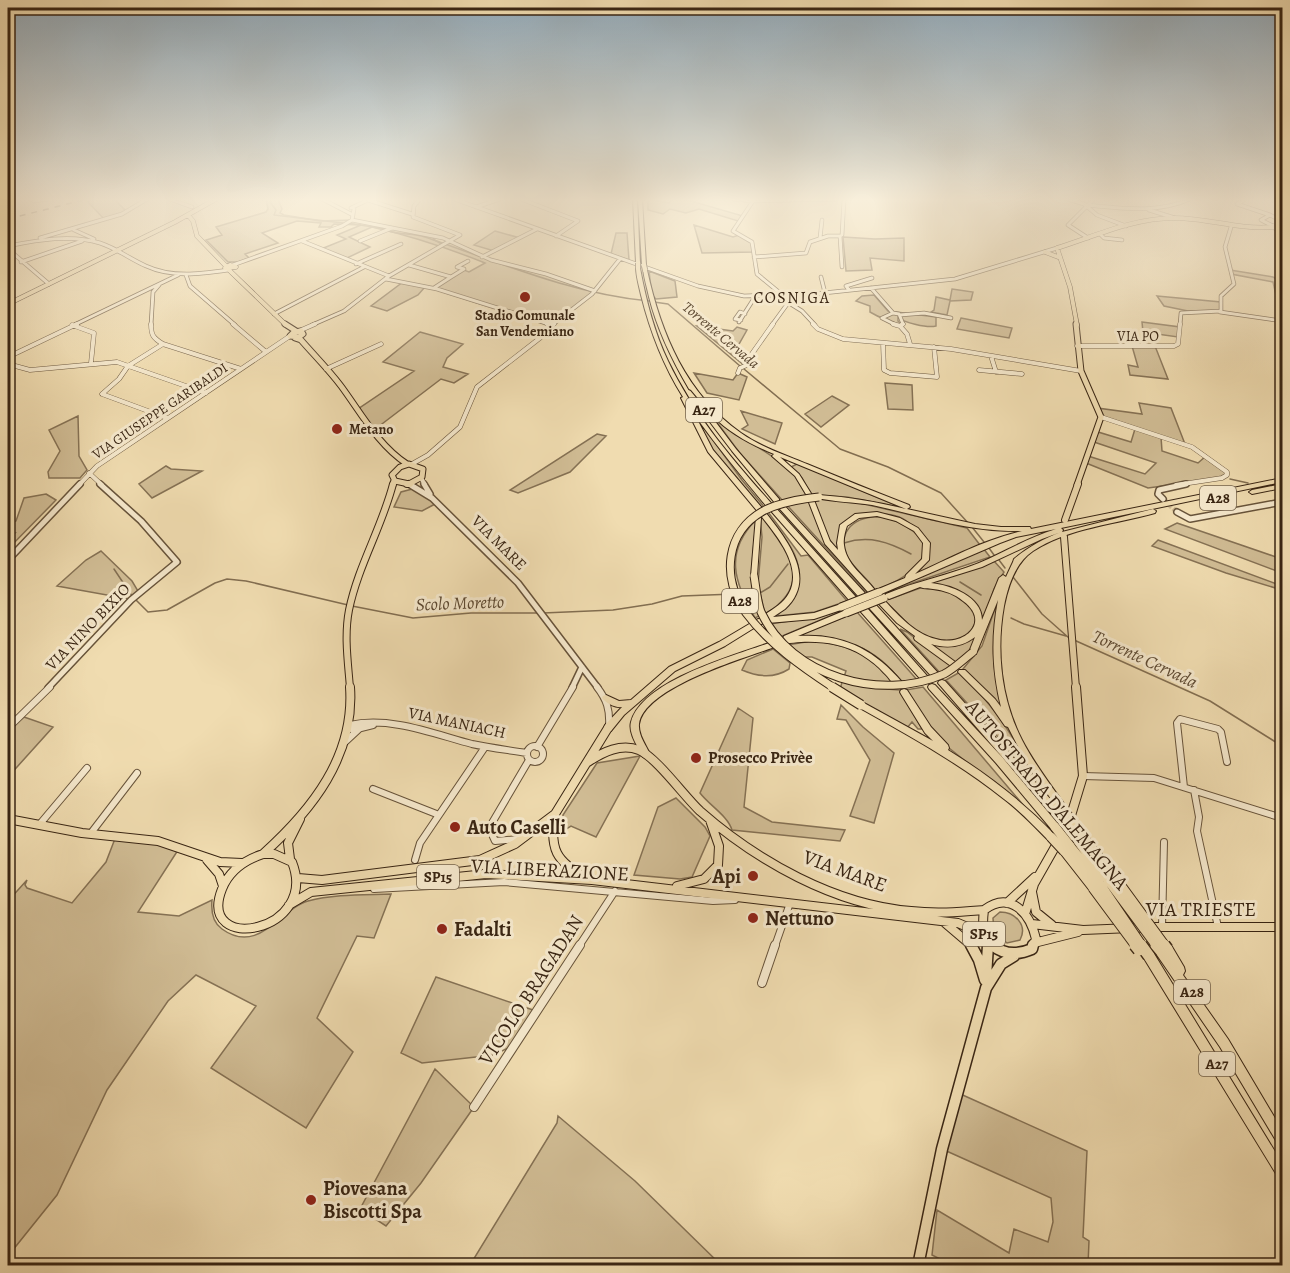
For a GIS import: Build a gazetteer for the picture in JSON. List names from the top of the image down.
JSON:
{
  "streets": {
    "highway": ["A27", "A28", "AUTOSTRADA D'ALEMAGNA"],
    "main road": [
      "VIA MARE",
      "VIA MANIACH",
      "VIA LIBERAZIONE",
      "SP15",
      "VIA TRIESTE"
    ],
    "street": [
      "VIA PO",
      "VIA GIUSEPPE GARIBALDI",
      "VIA NINO BIXIO",
      "VICOLO BRAGADAN"
    ]
  },
  "crossings": [
    ["A27", "A28"],
    ["A27", "AUTOSTRADA D'ALEMAGNA"],
    ["VIA GIUSEPPE GARIBALDI", "VIA NINO BIXIO"],
    ["A28", "AUTOSTRADA D'ALEMAGNA"],
    ["VIA MARE", "VIA LIBERAZIONE"],
    ["VIA MARE", "SP15"],
    ["VIA MARE", "VIA TRIESTE"],
    ["VIA MANIACH", "VIA LIBERAZIONE"],
    ["VIA MANIACH", "SP15"],
    ["VIA LIBERAZIONE", "SP15"],
    ["VIA LIBERAZIONE", "VIA TRIESTE"],
    ["VIA LIBERAZIONE", "VICOLO BRAGADAN"],
    ["SP15", "VIA TRIESTE"]
  ],
  "districts": ["COSNIGA"],
  "water": ["Torrente Cervada", "Scolo Moretto"],
  "places": [
    "Stadio Comunale San Vendemiano",
    "Metano",
    "Prosecco Privèe",
    "Auto Caselli",
    "Api",
    "Nettuno",
    "Fadalti",
    "Piovesana Biscotti Spa"
  ]
}
